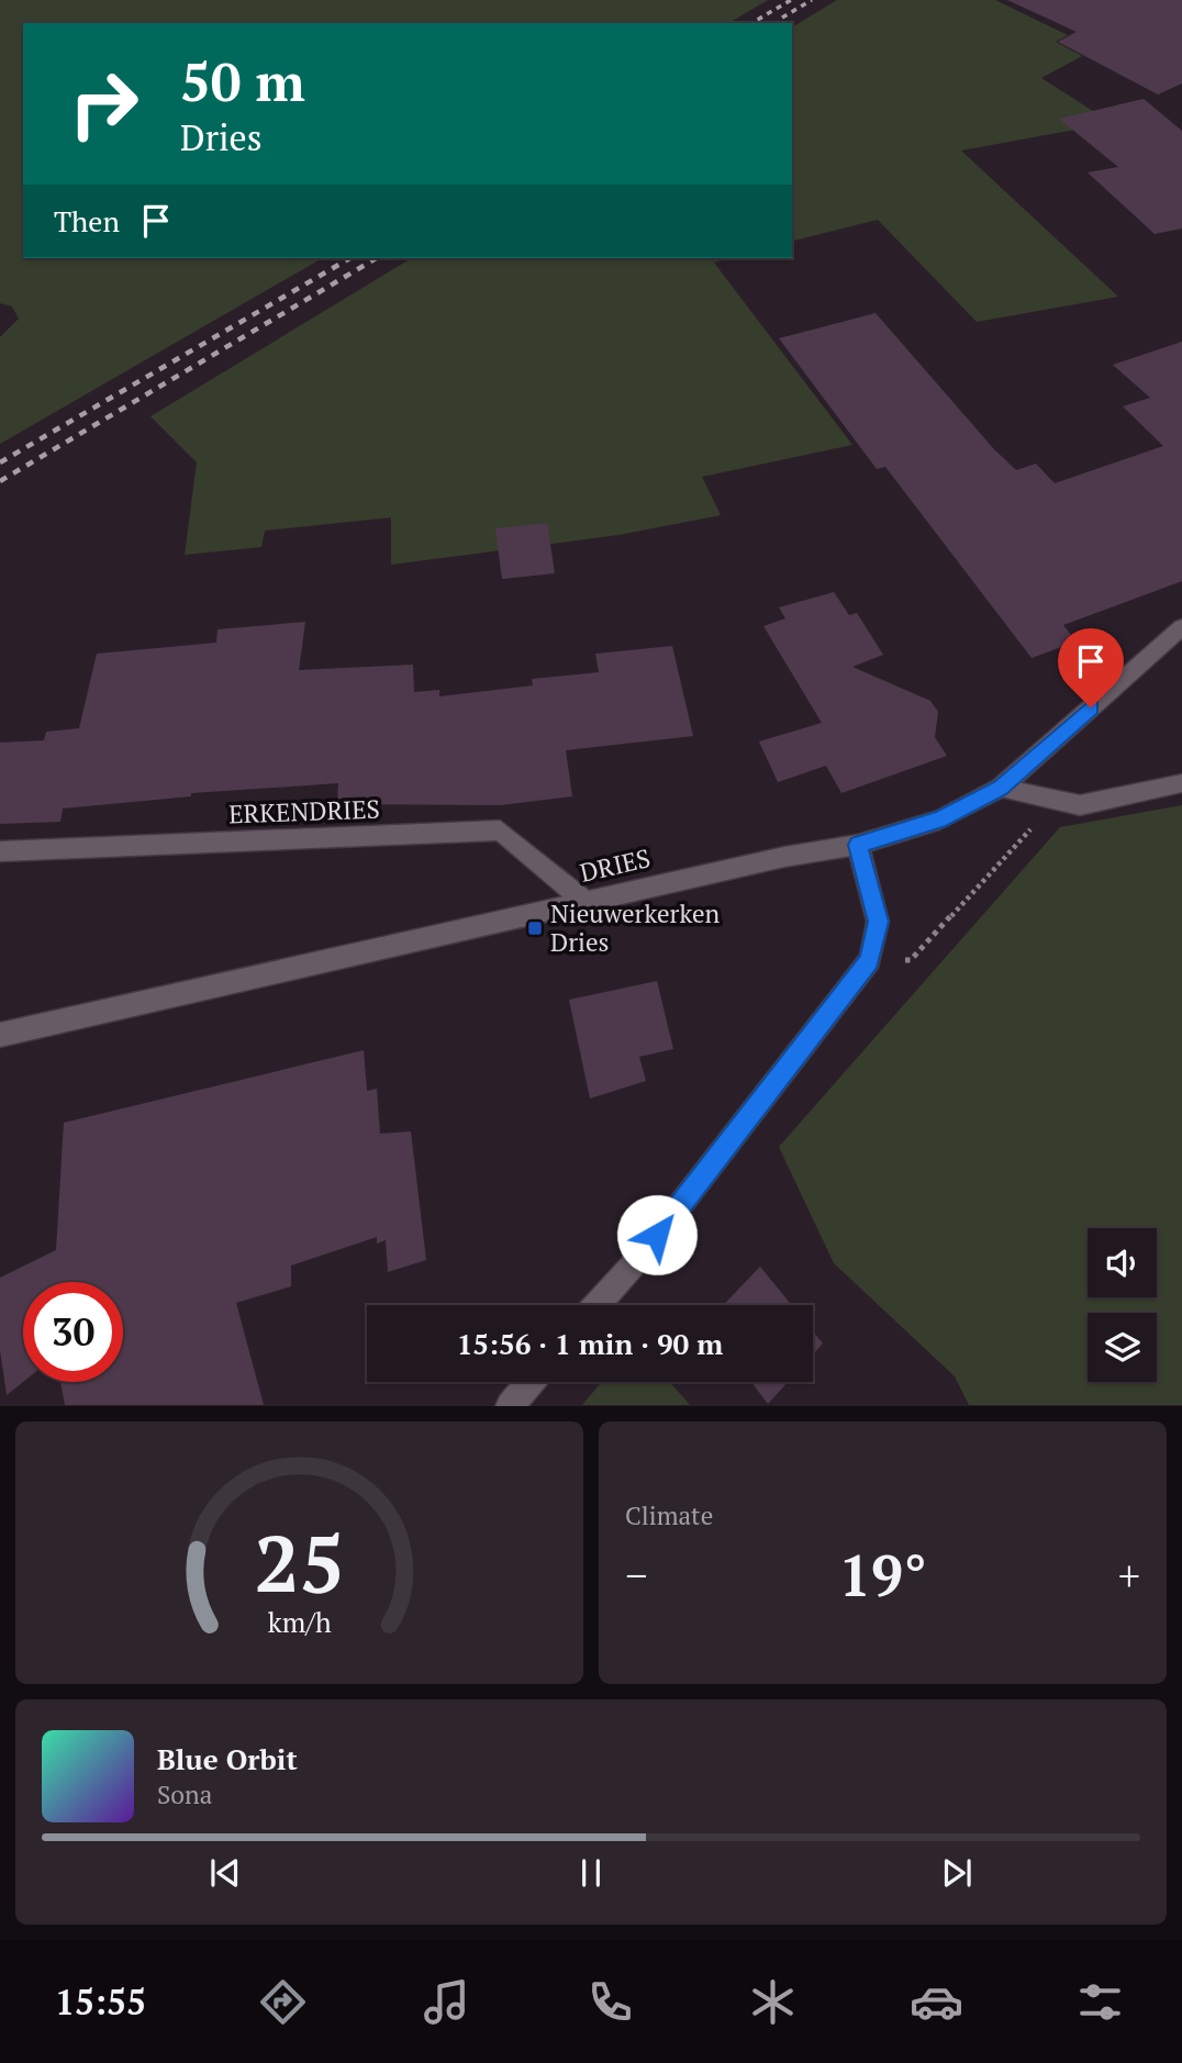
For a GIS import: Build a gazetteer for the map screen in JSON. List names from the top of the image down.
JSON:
{
  "streets": {
    "street": ["ERKENDRIES", "DRIES"]
  },
  "crossings": [
    ["ERKENDRIES", "DRIES"]
  ],
  "places": {
    "transit": ["Nieuwerkerken Dries"]
  },
  "page": {
    "turn": ["50 m", "Dries"],
    "then": "Then",
    "limit": "30",
    "trip": "15:56 · 1 min · 90 m",
    "tile": "Climate",
    "heat": ["−", "19°", "+"],
    "song": ["Blue Orbit", "Sona"],
    "tabs": "15:55",
    "gauge": ["25", "km/h"]
  }
}
